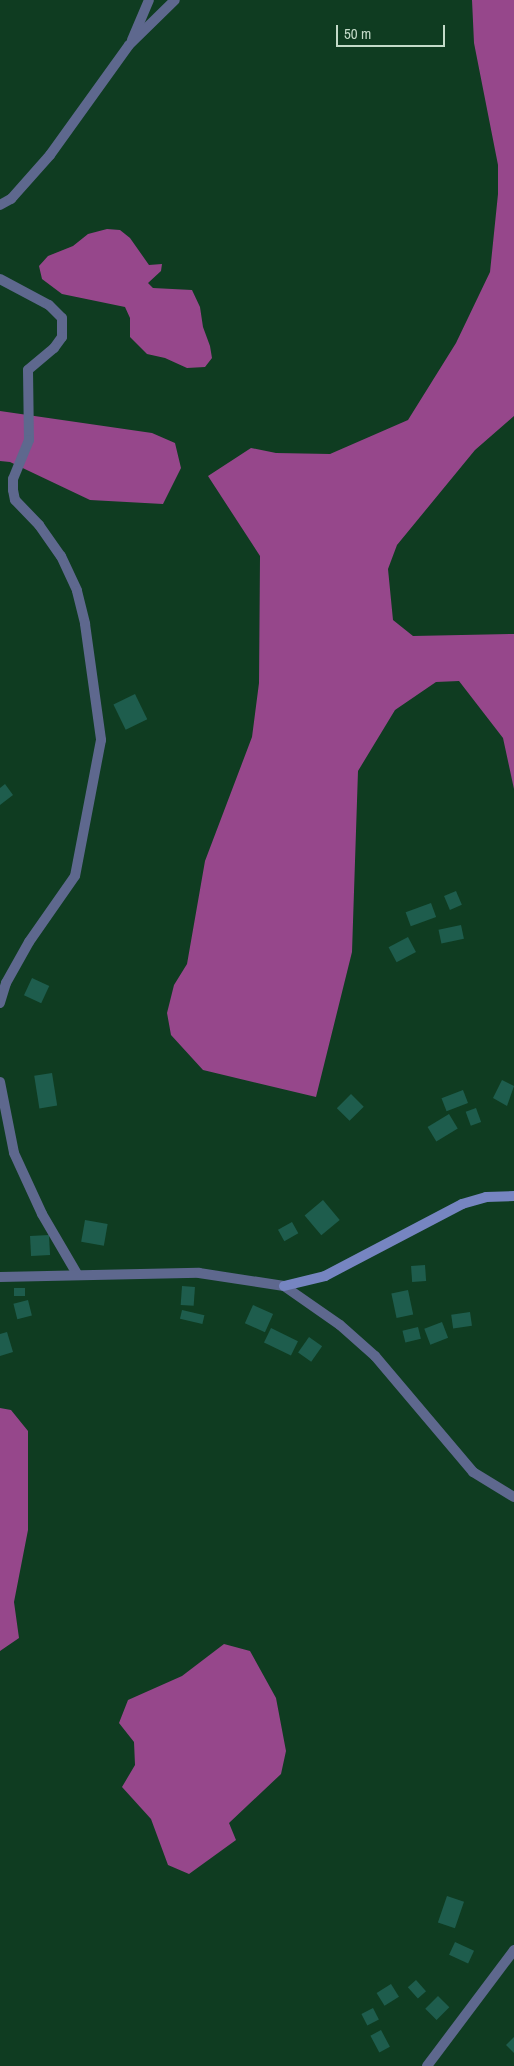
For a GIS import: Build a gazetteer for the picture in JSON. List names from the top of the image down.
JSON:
{
  "scale_bar": "50 m"
}
